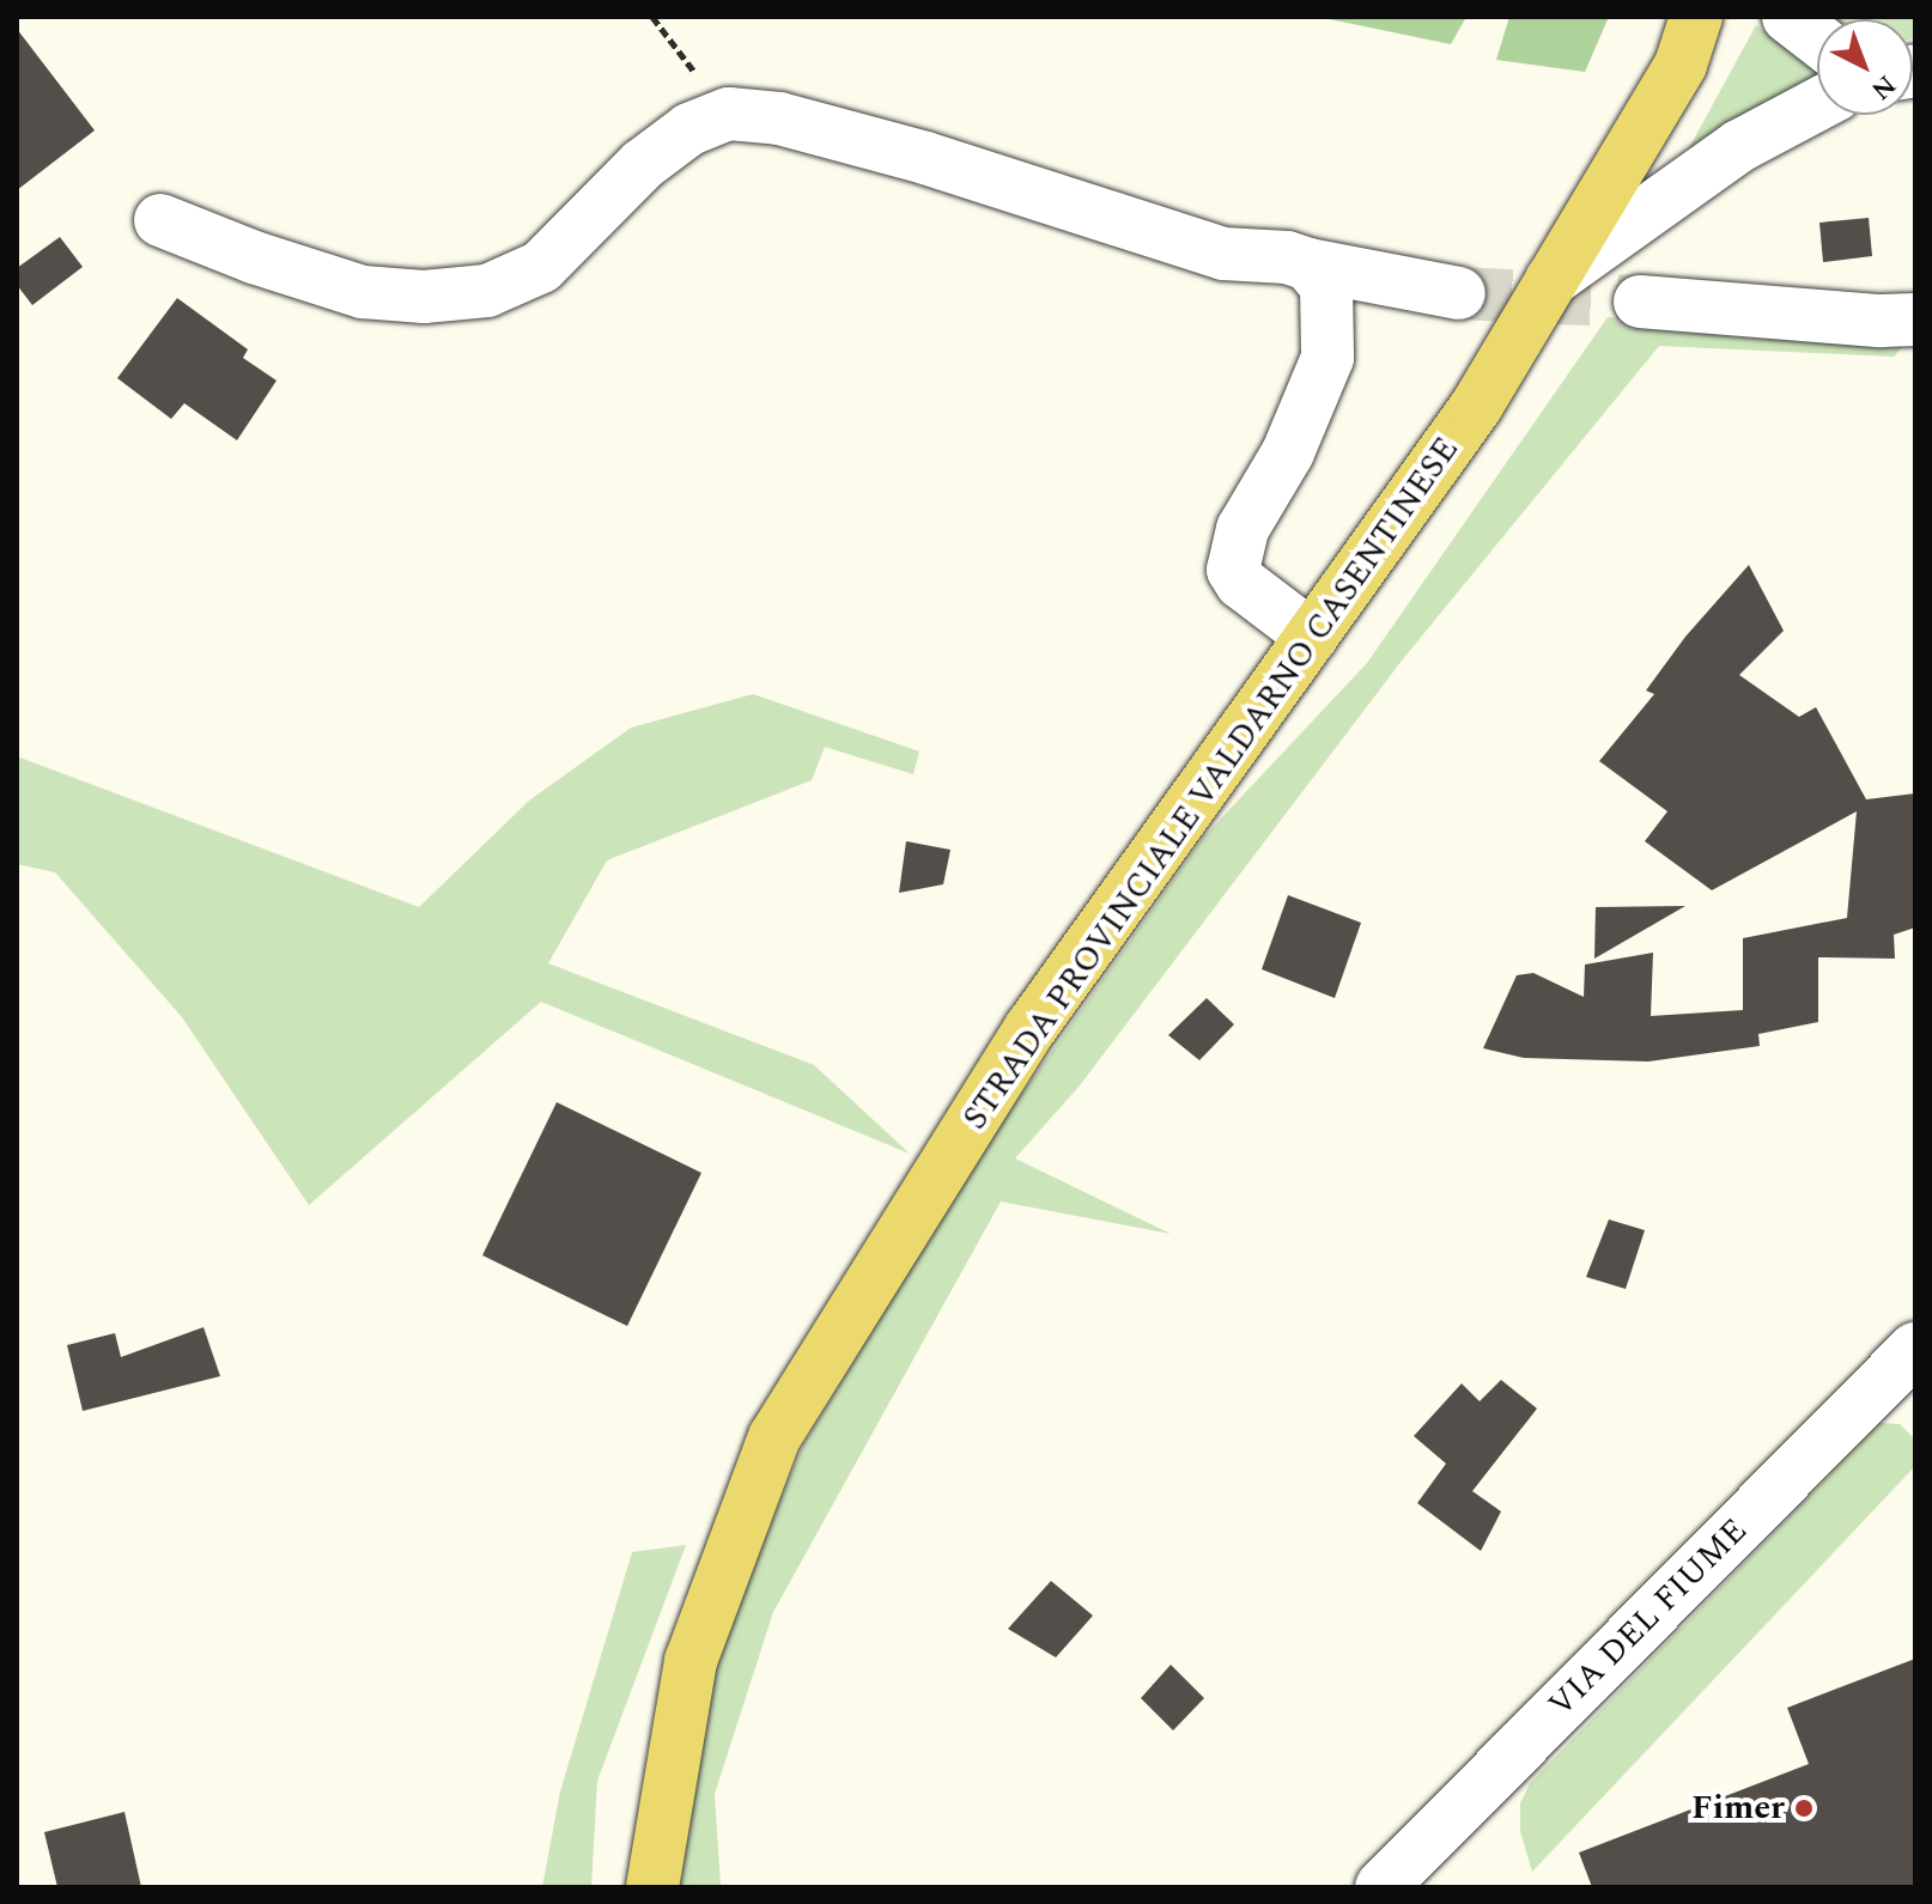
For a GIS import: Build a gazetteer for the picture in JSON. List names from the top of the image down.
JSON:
{
  "streets": {
    "main road": ["STRADA PROVINCIALE VALDARNO CASENTINESE"],
    "street": ["VIA DEL FIUME"]
  },
  "places": ["Fimer"],
  "north": "bottom right"
}
